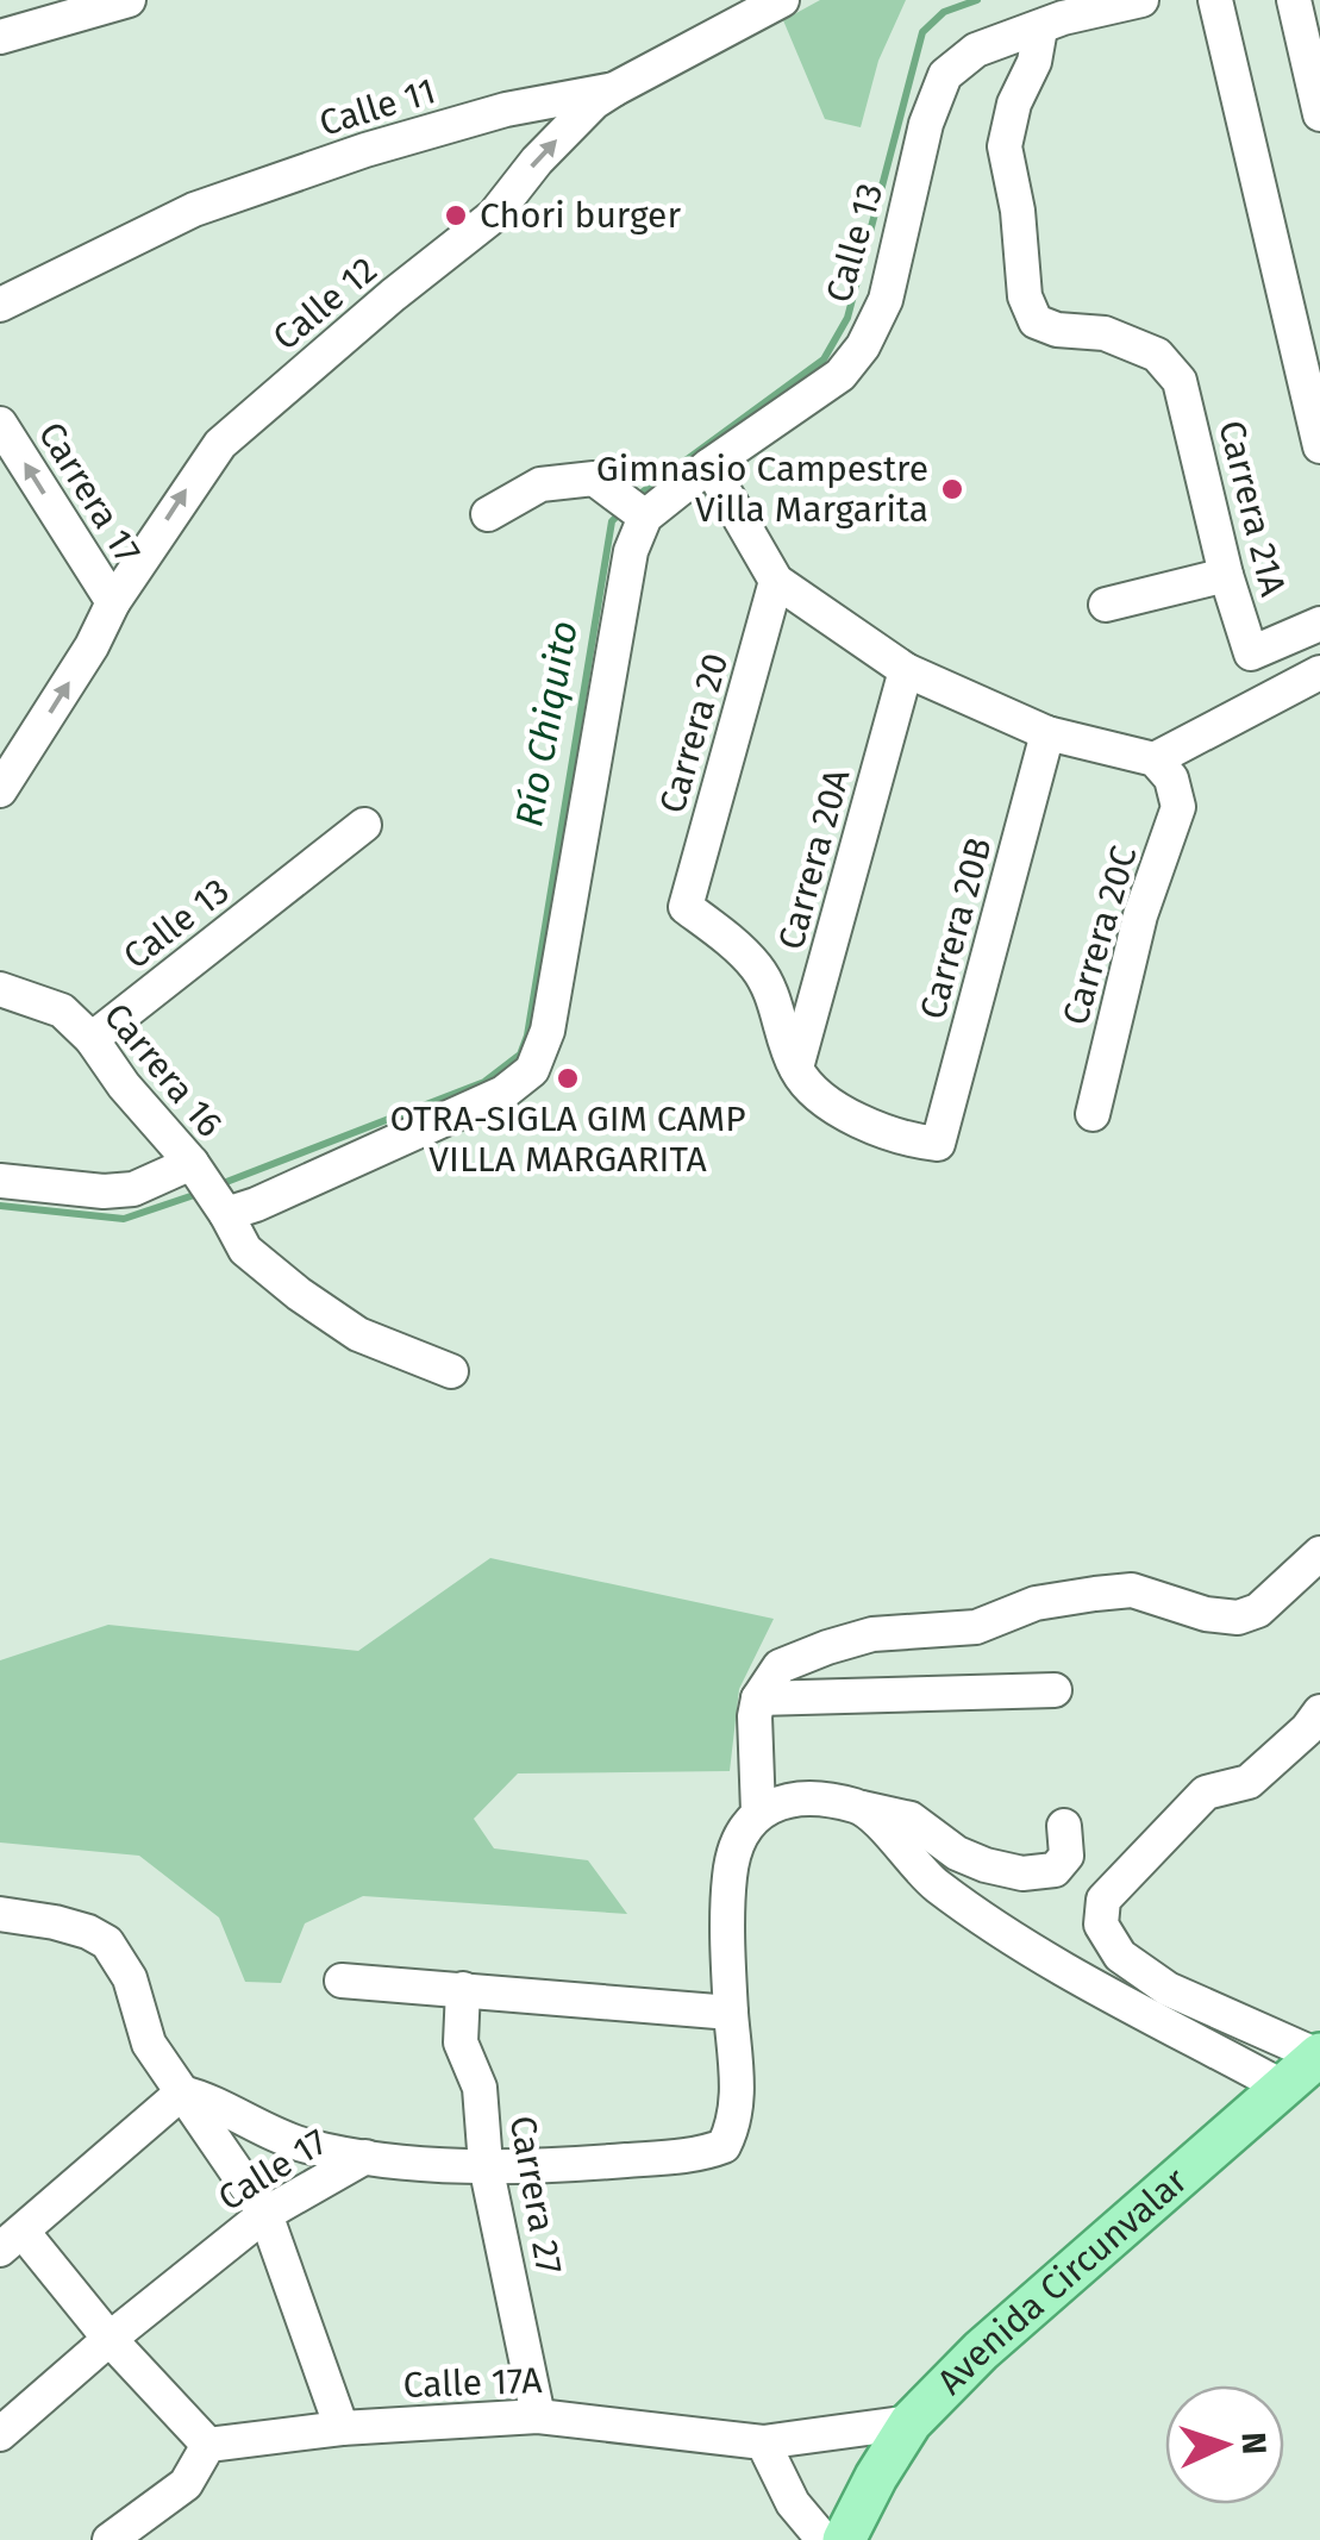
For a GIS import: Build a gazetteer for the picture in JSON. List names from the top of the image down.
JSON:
{
  "streets": {
    "main road": ["Avenida Circunvalar"],
    "street": [
      "Calle 11",
      "Calle 13",
      "Calle 12",
      "Carrera 17",
      "Carrera 21A",
      "Carrera 20",
      "Carrera 20A",
      "Carrera 20B",
      "Carrera 20C",
      "Carrera 16",
      "Calle 17",
      "Carrera 27",
      "Calle 17A"
    ]
  },
  "crossings": [
    ["Calle 11", "Calle 12"],
    ["Calle 13", "Carrera 21A"],
    ["Calle 13", "Carrera 16"],
    ["Calle 12", "Carrera 17"],
    ["Carrera 20", "Carrera 20A"],
    ["Carrera 20", "Carrera 20B"],
    ["Carrera 20A", "Carrera 20B"],
    ["Calle 17", "Carrera 27"],
    ["Carrera 27", "Calle 17A"],
    ["Avenida Circunvalar", "Calle 17A"]
  ],
  "one_way": ["Calle 12", "Carrera 17"],
  "water": ["Río Chiquito"],
  "places": ["Chori burger", "Gimnasio Campestre Villa Margarita", "OTRA-SIGLA GIM CAMP VILLA MARGARITA"],
  "north": "right"
}
